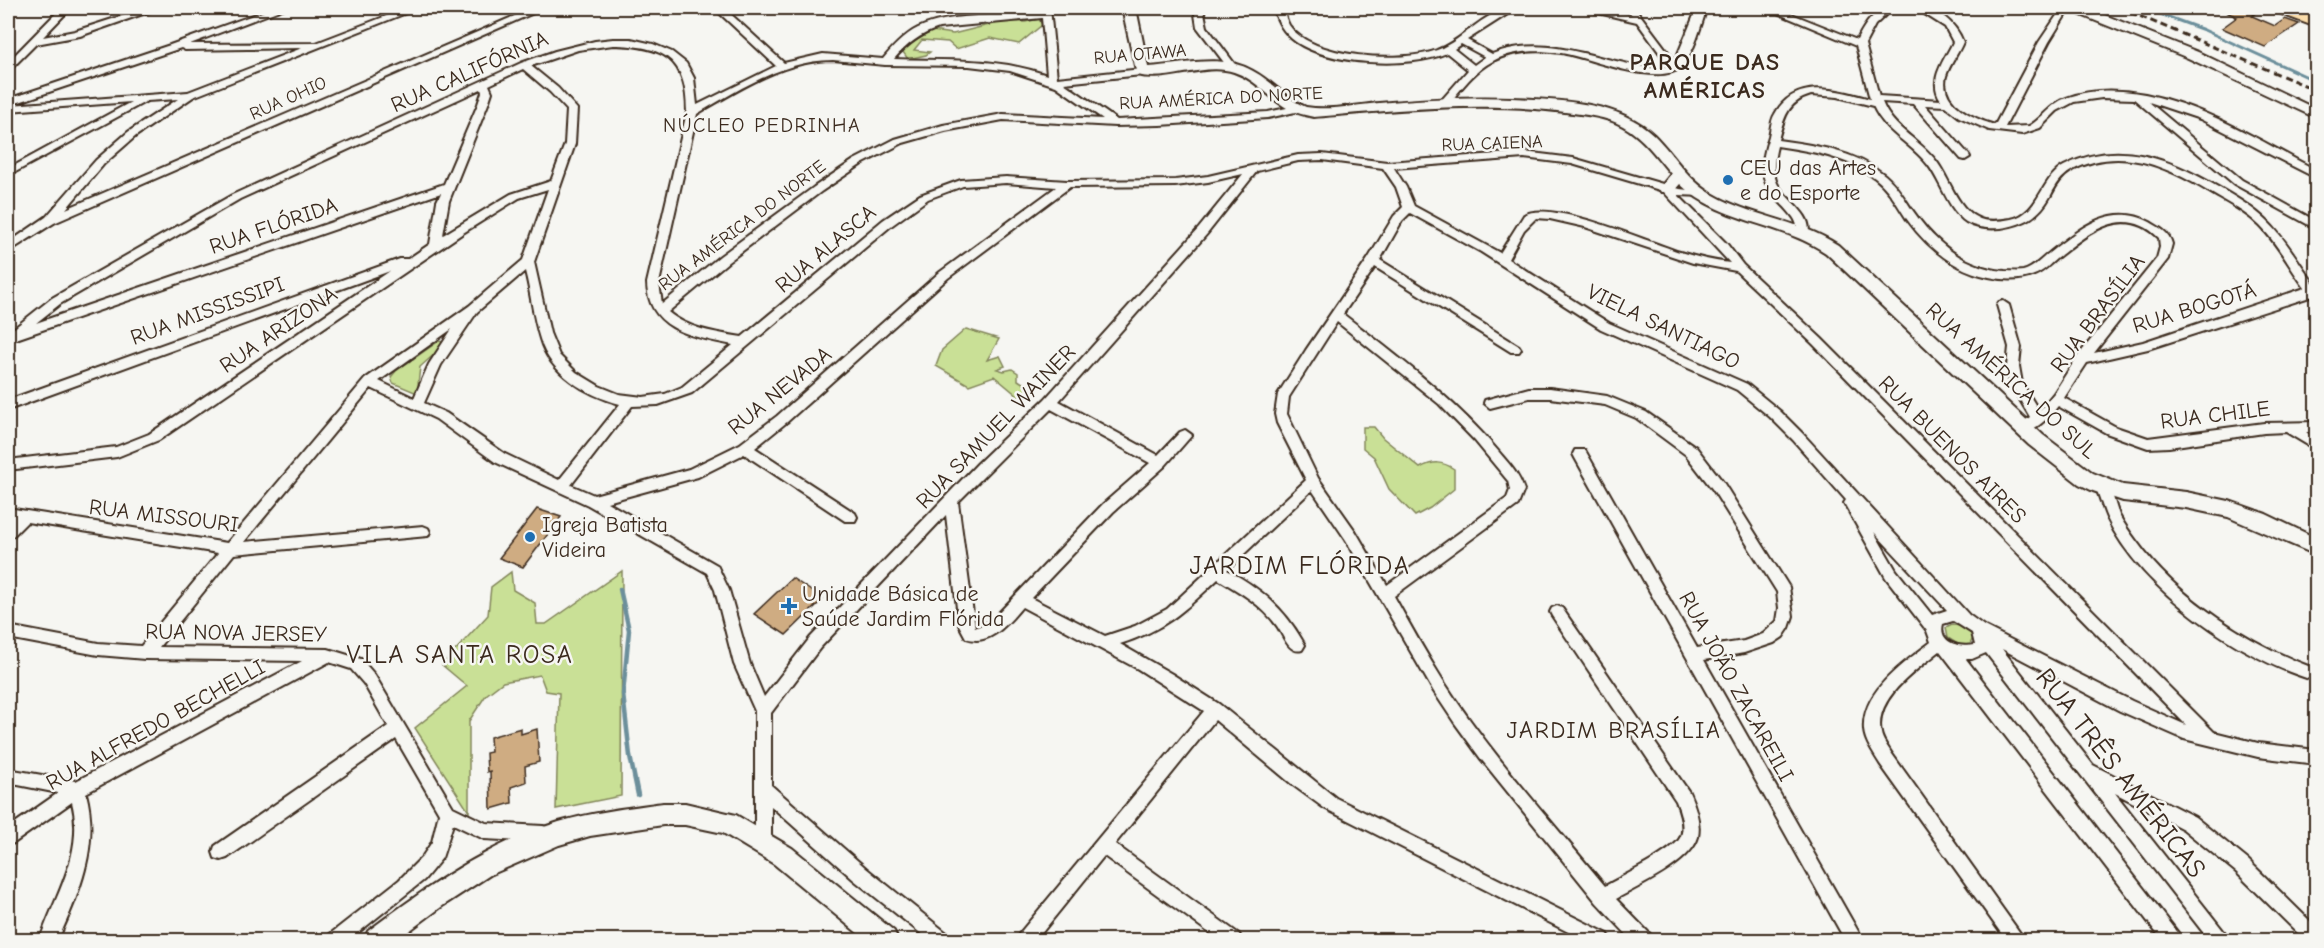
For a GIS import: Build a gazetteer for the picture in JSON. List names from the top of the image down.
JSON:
{
  "streets": {
    "street": [
      "RUA OTAWA",
      "RUA CALIFÓRNIA",
      "RUA OHIO",
      "RUA AMÉRICA DO NORTE",
      "RUA CAIENA",
      "RUA FLÓRIDA",
      "RUA ALASCA",
      "RUA BOGOTÁ",
      "RUA MISSISSIPI",
      "RUA BRASÍLIA",
      "VIELA SANTIAGO",
      "RUA ARIZONA",
      "RUA AMÉRICA DO SUL",
      "RUA NEVADA",
      "RUA CHILE",
      "RUA SAMUEL WAINER",
      "RUA BUENOS AIRES",
      "RUA MISSOURI",
      "RUA NOVA JERSEY",
      "RUA JOÃO ZACAREILI",
      "RUA ALFREDO BECHELLI",
      "RUA TRÊS AMÉRICAS"
    ]
  },
  "crossings": [
    ["RUA CALIFÓRNIA", "RUA AMÉRICA DO NORTE"],
    ["RUA CALIFÓRNIA", "RUA FLÓRIDA"],
    ["RUA AMÉRICA DO NORTE", "RUA CAIENA"],
    ["RUA AMÉRICA DO NORTE", "RUA AMÉRICA DO SUL"],
    ["RUA CAIENA", "RUA BUENOS AIRES"],
    ["RUA ALASCA", "RUA NEVADA"],
    ["RUA ALASCA", "RUA SAMUEL WAINER"],
    ["RUA BOGOTÁ", "RUA BRASÍLIA"],
    ["RUA MISSISSIPI", "RUA ARIZONA"],
    ["RUA BRASÍLIA", "RUA AMÉRICA DO SUL"],
    ["RUA BRASÍLIA", "RUA CHILE"],
    ["VIELA SANTIAGO", "RUA TRÊS AMÉRICAS"],
    ["RUA NOVA JERSEY", "RUA ALFREDO BECHELLI"]
  ],
  "districts": [
    "PARQUE DAS AMÉRICAS",
    "NÚCLEO PEDRINHA",
    "JARDIM FLÓRIDA",
    "VILA SANTA ROSA",
    "JARDIM BRASÍLIA"
  ],
  "places": {
    "other": ["CEU das Artes e do Esporte", "Igreja Batista Videira"],
    "health": ["Unidade Básica de Saúde Jardim Flórida"]
  }
}
